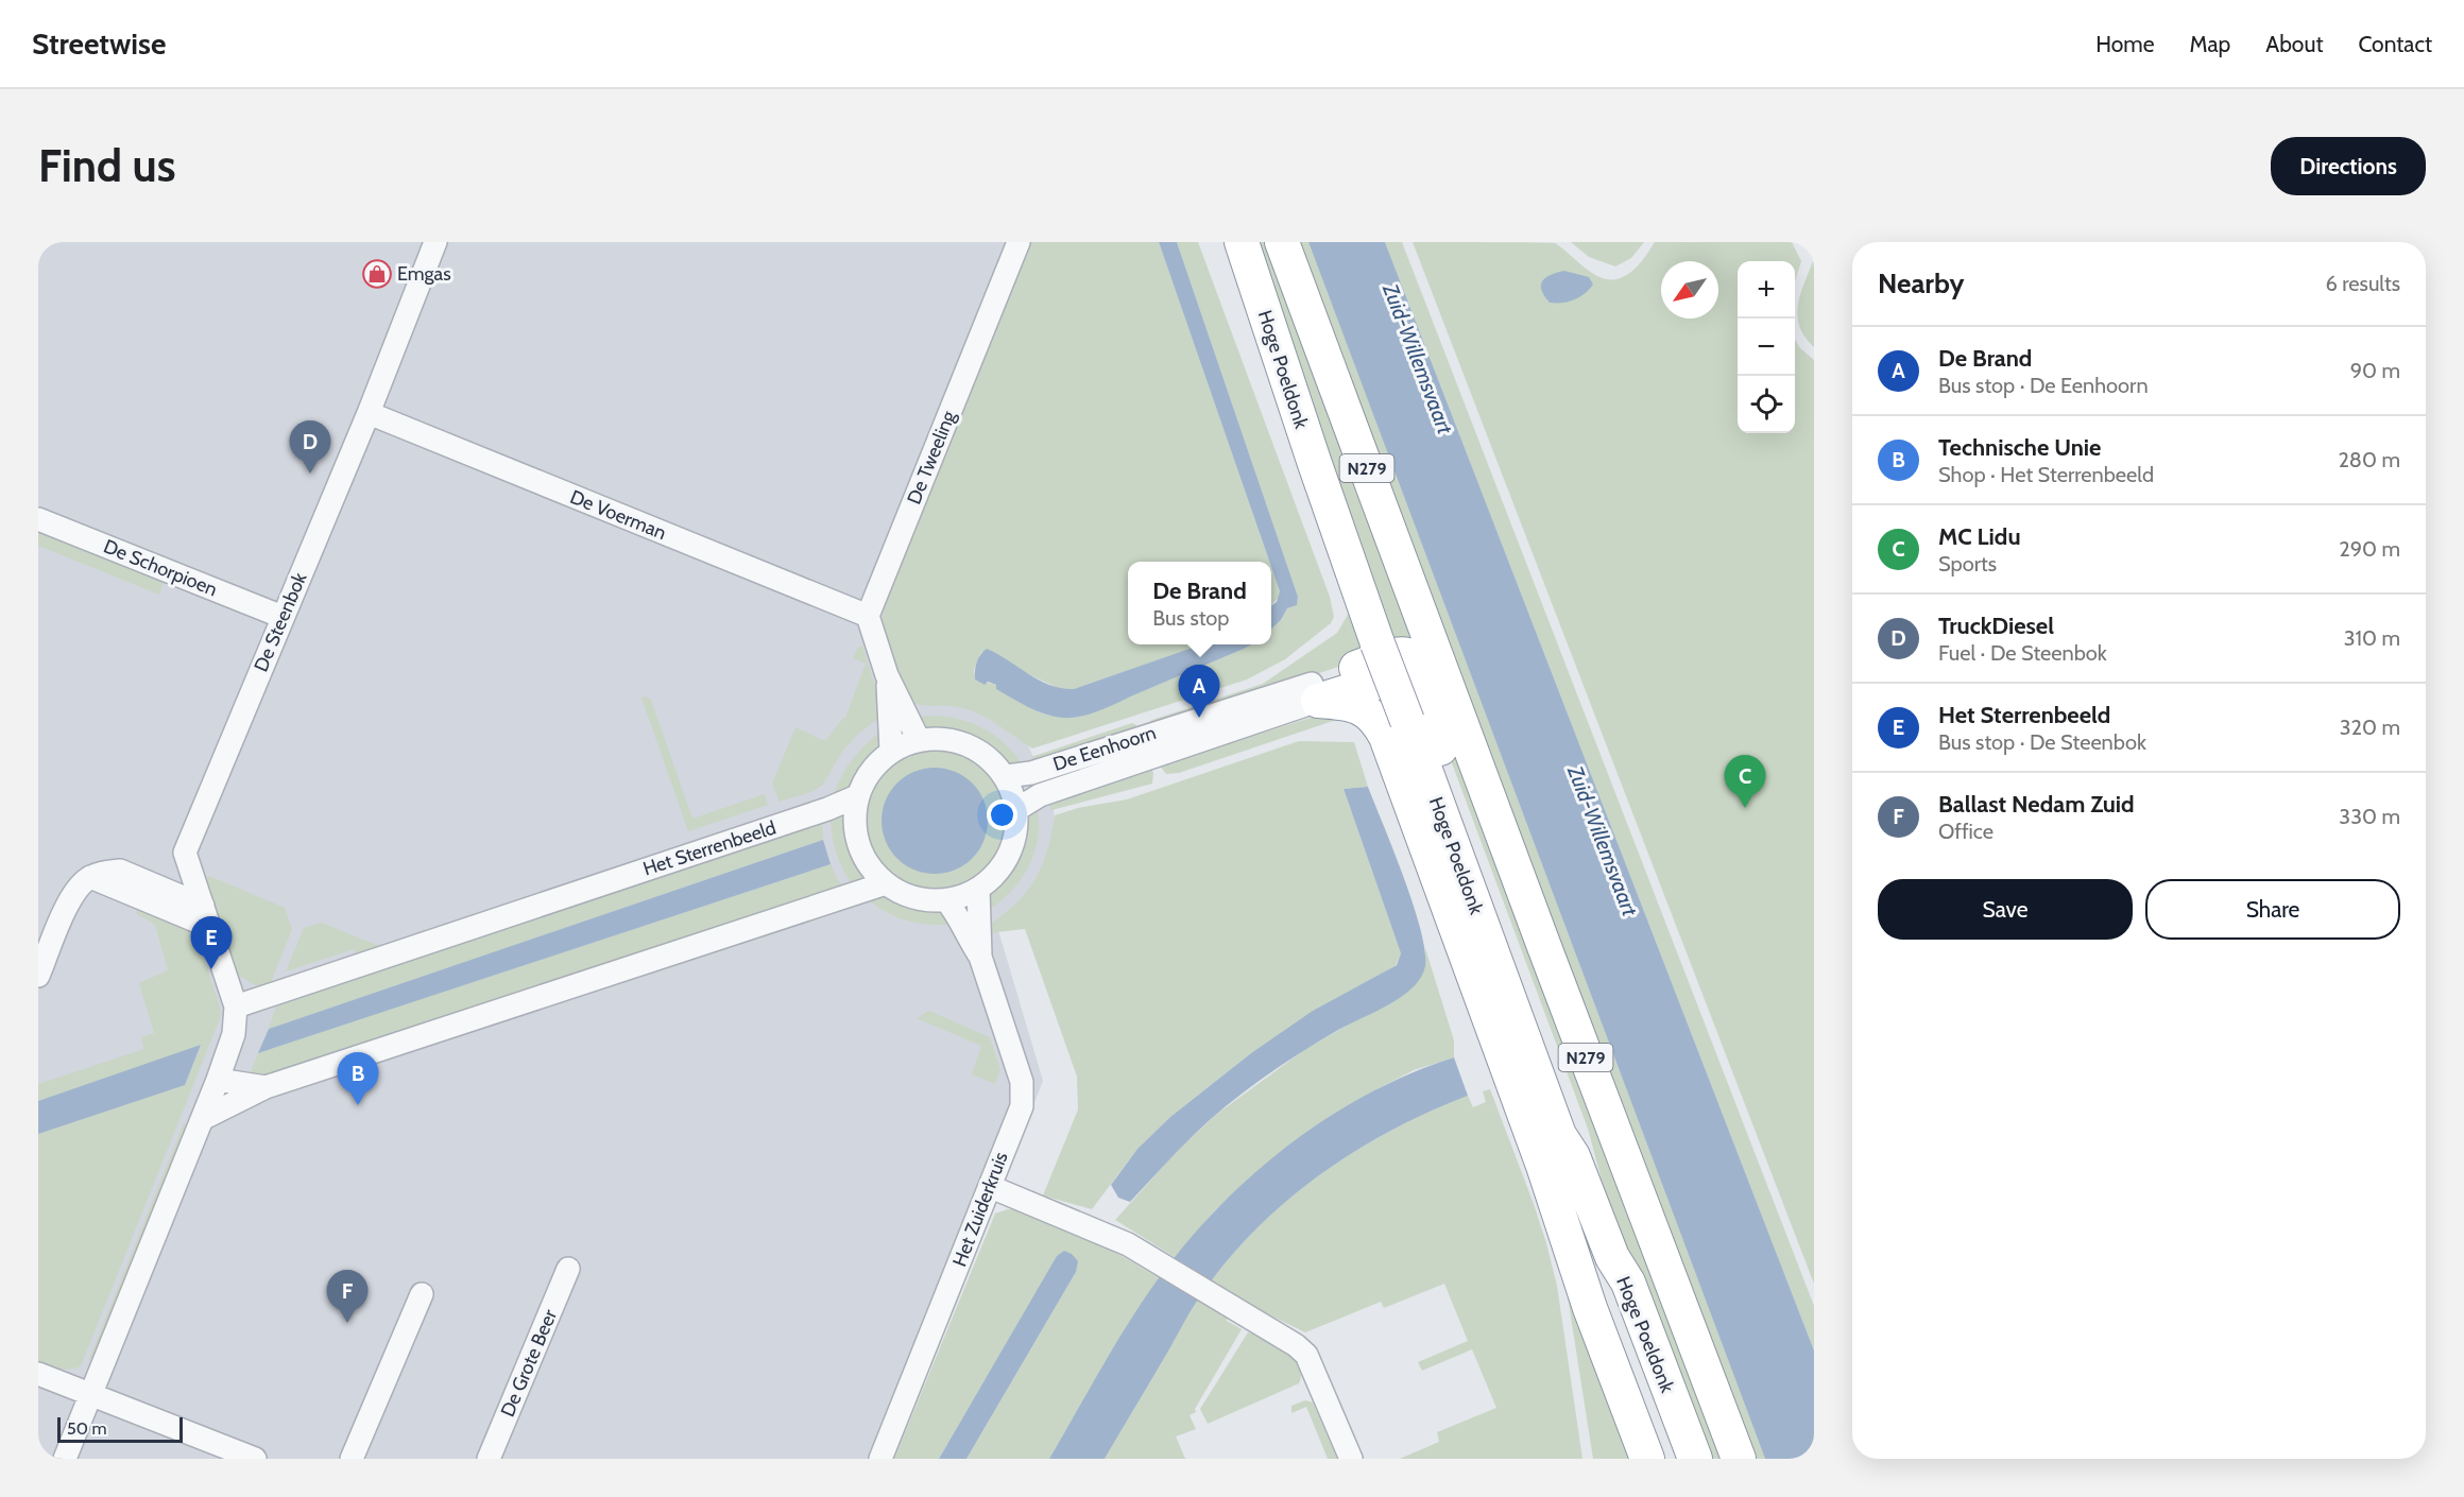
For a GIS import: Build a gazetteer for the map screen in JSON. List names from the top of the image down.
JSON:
{
  "streets": {
    "highway": ["Hoge Poeldonk", "N279"],
    "street": [
      "De Tweeling",
      "De Voerman",
      "De Schorpioen",
      "De Steenbok",
      "De Eenhoorn",
      "Het Sterrenbeeld",
      "Het Zuiderkruis",
      "De Grote Beer"
    ]
  },
  "crossings": [
    ["Hoge Poeldonk", "N279"],
    ["De Tweeling", "De Voerman"],
    ["N279", "De Eenhoorn"],
    ["De Voerman", "De Steenbok"],
    ["De Schorpioen", "De Steenbok"],
    ["De Steenbok", "Het Sterrenbeeld"],
    ["De Eenhoorn", "Het Sterrenbeeld"],
    ["De Eenhoorn", "Het Zuiderkruis"],
    ["Het Sterrenbeeld", "Het Zuiderkruis"]
  ],
  "water": ["Zuid-Willemsvaart"],
  "places": {
    "shop": ["Emgas"]
  },
  "scale_bar": "50 m",
  "north": "bottom left",
  "page": {
    "header": "Streetwise",
    "nav": [
      "Home",
      "Map",
      "About",
      "Contact"
    ],
    "buttons": [
      "Directions",
      ["Save", "Share"]
    ],
    "title": "Find us",
    "heading": ["Nearby", "6 results"],
    "map_buttons": ["+", "−"],
    "list": [
      {
        "mark": "A",
        "name": "De Brand",
        "note": "Bus stop · De Eenhoorn",
        "value": "90 m"
      },
      {
        "mark": "B",
        "name": "Technische Unie",
        "note": "Shop · Het Sterrenbeeld",
        "value": "280 m"
      },
      {
        "mark": "C",
        "name": "MC Lidu",
        "note": "Sports",
        "value": "290 m"
      },
      {
        "mark": "D",
        "name": "TruckDiesel",
        "note": "Fuel · De Steenbok",
        "value": "310 m"
      },
      {
        "mark": "E",
        "name": "Het Sterrenbeeld",
        "note": "Bus stop · De Steenbok",
        "value": "320 m"
      },
      {
        "mark": "F",
        "name": "Ballast Nedam Zuid",
        "note": "Office",
        "value": "330 m"
      }
    ],
    "pins": [
      "D",
      "A",
      "C",
      "E",
      "B",
      "F"
    ],
    "popup": ["De Brand", "Bus stop"],
    "scale": "50 m"
  }
}
